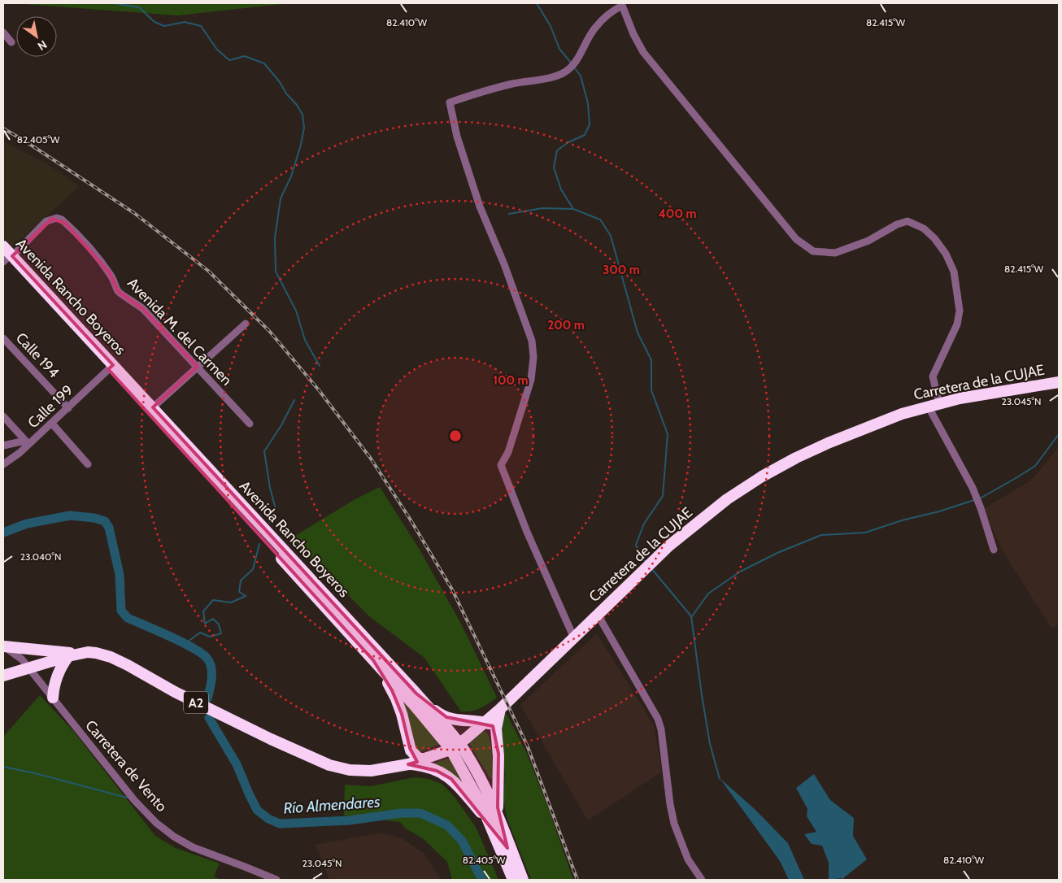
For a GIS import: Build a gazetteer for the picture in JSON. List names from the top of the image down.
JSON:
{
  "streets": {
    "highway": ["Avenida Rancho Boyeros", "Carretera de la CUJAE", "A2"],
    "street": [
      "Avenida M. del Carmen",
      "Calle 194",
      "Calle 199",
      "Carretera de Vento"
    ]
  },
  "crossings": [
    ["Avenida Rancho Boyeros", "Avenida M. del Carmen"],
    ["Avenida Rancho Boyeros", "Carretera de la CUJAE"],
    ["Avenida Rancho Boyeros", "Calle 199"],
    ["Avenida Rancho Boyeros", "A2"],
    ["Calle 194", "Calle 199"],
    ["Carretera de la CUJAE", "A2"],
    ["A2", "Carretera de Vento"]
  ],
  "water": ["Río Almendares"],
  "north": "bottom right",
  "coordinates": [
    "82.415°W",
    "82.410°W",
    "82.405°W",
    "23.045°N",
    "23.040°N"
  ],
  "rings": [
    "400 m",
    "300 m",
    "200 m",
    "100 m"
  ]
}
